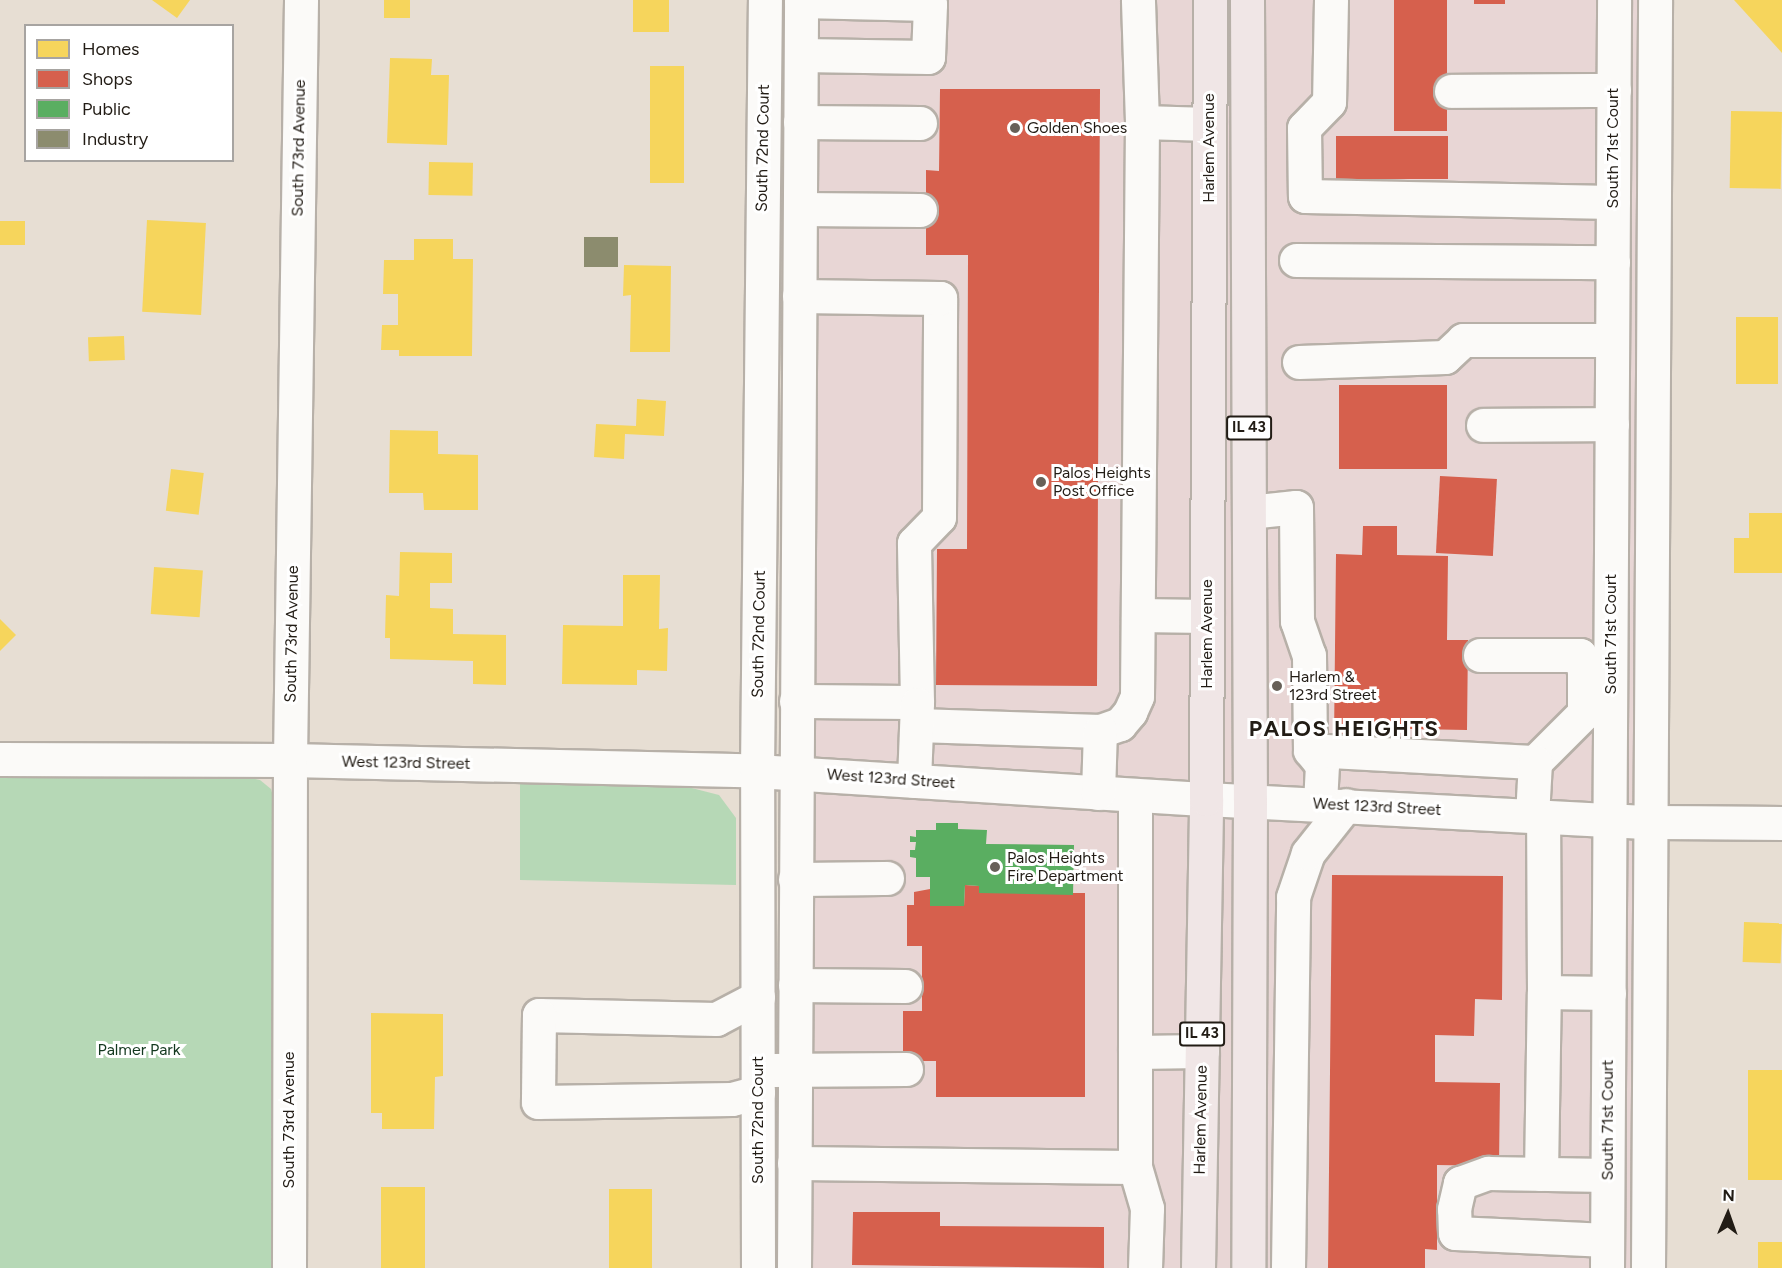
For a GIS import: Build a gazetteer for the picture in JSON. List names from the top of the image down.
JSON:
{
  "streets": {
    "main road": ["Harlem Avenue", "IL 43"],
    "street": [
      "South 73rd Avenue",
      "South 72nd Court",
      "South 71st Court",
      "West 123rd Street"
    ]
  },
  "crossings": [
    ["South 73rd Avenue", "West 123rd Street"],
    ["South 72nd Court", "West 123rd Street"],
    ["Harlem Avenue", "West 123rd Street"],
    ["South 71st Court", "West 123rd Street"],
    ["IL 43", "West 123rd Street"]
  ],
  "districts": ["PALOS HEIGHTS"],
  "parks": ["Palmer Park"],
  "places": [
    "Golden Shoes",
    "Palos Heights Post Office",
    "Harlem & 123rd Street",
    "Palos Heights Fire Department"
  ],
  "legend": [
    "Homes",
    "Shops",
    "Public",
    "Industry"
  ],
  "north": "top"
}
